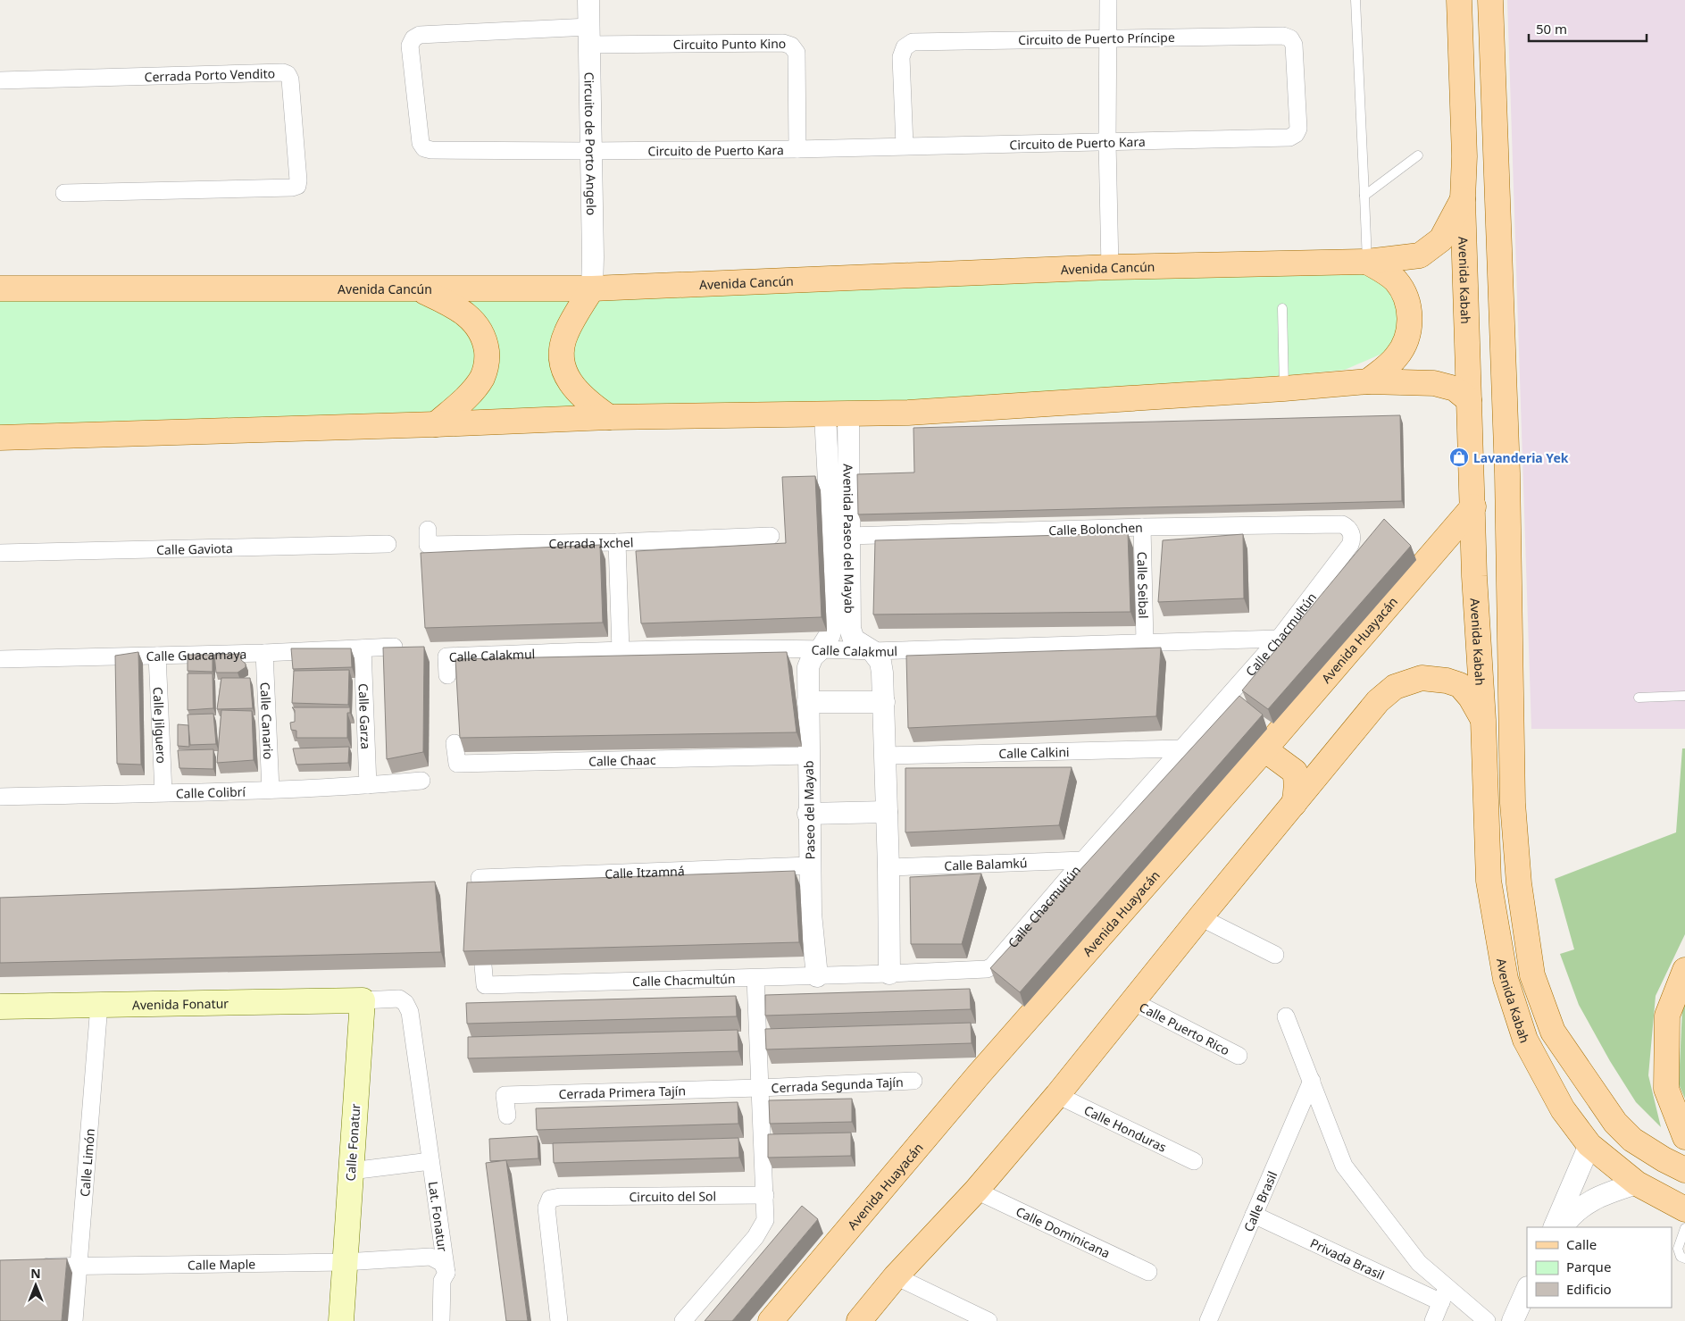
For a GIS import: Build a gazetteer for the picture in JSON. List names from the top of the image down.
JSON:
{
  "streets": {
    "main road": [
      "Avenida Cancún",
      "Avenida Kabah",
      "Avenida Huayacán",
      "Avenida Fonatur",
      "Calle Fonatur"
    ],
    "street": [
      "Circuito de Puerto Príncipe",
      "Circuito Punto Kino",
      "Cerrada Porto Vendito",
      "Circuito de Puerto Kara",
      "Circuito de Porto Angelo",
      "Calle Bolonchen",
      "Avenida Paseo del Mayab",
      "Cerrada Ixchel",
      "Calle Gaviota",
      "Calle Seibal",
      "Calle Chacmultún",
      "Calle Calakmul",
      "Calle Guacamaya",
      "Calle Garza",
      "Calle Canario",
      "Calle Jilguero",
      "Calle Calkini",
      "Calle Chaac",
      "Calle Colibrí",
      "Paseo del Mayab",
      "Calle Balamkú",
      "Calle Itzamná",
      "Calle Puerto Rico",
      "Cerrada Segunda Tajín",
      "Cerrada Primera Tajín",
      "Calle Honduras",
      "Calle Limón",
      "Circuito del Sol",
      "Calle Brasil",
      "Lat. Fonatur",
      "Calle Dominicana",
      "Privada Brasil",
      "Calle Maple"
    ]
  },
  "crossings": [
    ["Circuito de Puerto Príncipe", "Circuito de Puerto Kara"],
    ["Circuito Punto Kino", "Circuito de Puerto Kara"],
    ["Circuito Punto Kino", "Circuito de Porto Angelo"],
    ["Circuito de Puerto Kara", "Circuito de Porto Angelo"],
    ["Circuito de Porto Angelo", "Avenida Cancún"],
    ["Avenida Cancún", "Avenida Kabah"],
    ["Avenida Kabah", "Avenida Huayacán"],
    ["Calle Bolonchen", "Avenida Paseo del Mayab"],
    ["Calle Bolonchen", "Calle Seibal"],
    ["Calle Bolonchen", "Calle Chacmultún"],
    ["Avenida Paseo del Mayab", "Calle Calakmul"],
    ["Avenida Paseo del Mayab", "Paseo del Mayab"],
    ["Calle Seibal", "Calle Calakmul"],
    ["Calle Chacmultún", "Calle Calakmul"],
    ["Calle Chacmultún", "Calle Calkini"],
    ["Calle Chacmultún", "Paseo del Mayab"],
    ["Calle Chacmultún", "Calle Balamkú"],
    ["Calle Calakmul", "Paseo del Mayab"],
    ["Calle Guacamaya", "Calle Garza"],
    ["Calle Guacamaya", "Calle Canario"],
    ["Calle Guacamaya", "Calle Jilguero"],
    ["Calle Garza", "Calle Colibrí"],
    ["Calle Canario", "Calle Colibrí"],
    ["Calle Jilguero", "Calle Colibrí"],
    ["Calle Chaac", "Paseo del Mayab"],
    ["Paseo del Mayab", "Calle Itzamná"],
    ["Avenida Fonatur", "Calle Fonatur"],
    ["Avenida Fonatur", "Calle Limón"],
    ["Avenida Fonatur", "Lat. Fonatur"],
    ["Cerrada Segunda Tajín", "Cerrada Primera Tajín"],
    ["Calle Fonatur", "Lat. Fonatur"],
    ["Calle Fonatur", "Calle Maple"],
    ["Calle Limón", "Calle Maple"],
    ["Calle Brasil", "Privada Brasil"],
    ["Lat. Fonatur", "Calle Maple"]
  ],
  "places": {
    "shop": ["Lavanderia Yek"]
  },
  "legend": ["Calle", "Parque", "Edificio"],
  "scale_bar": "50 m",
  "north": "top"
}
